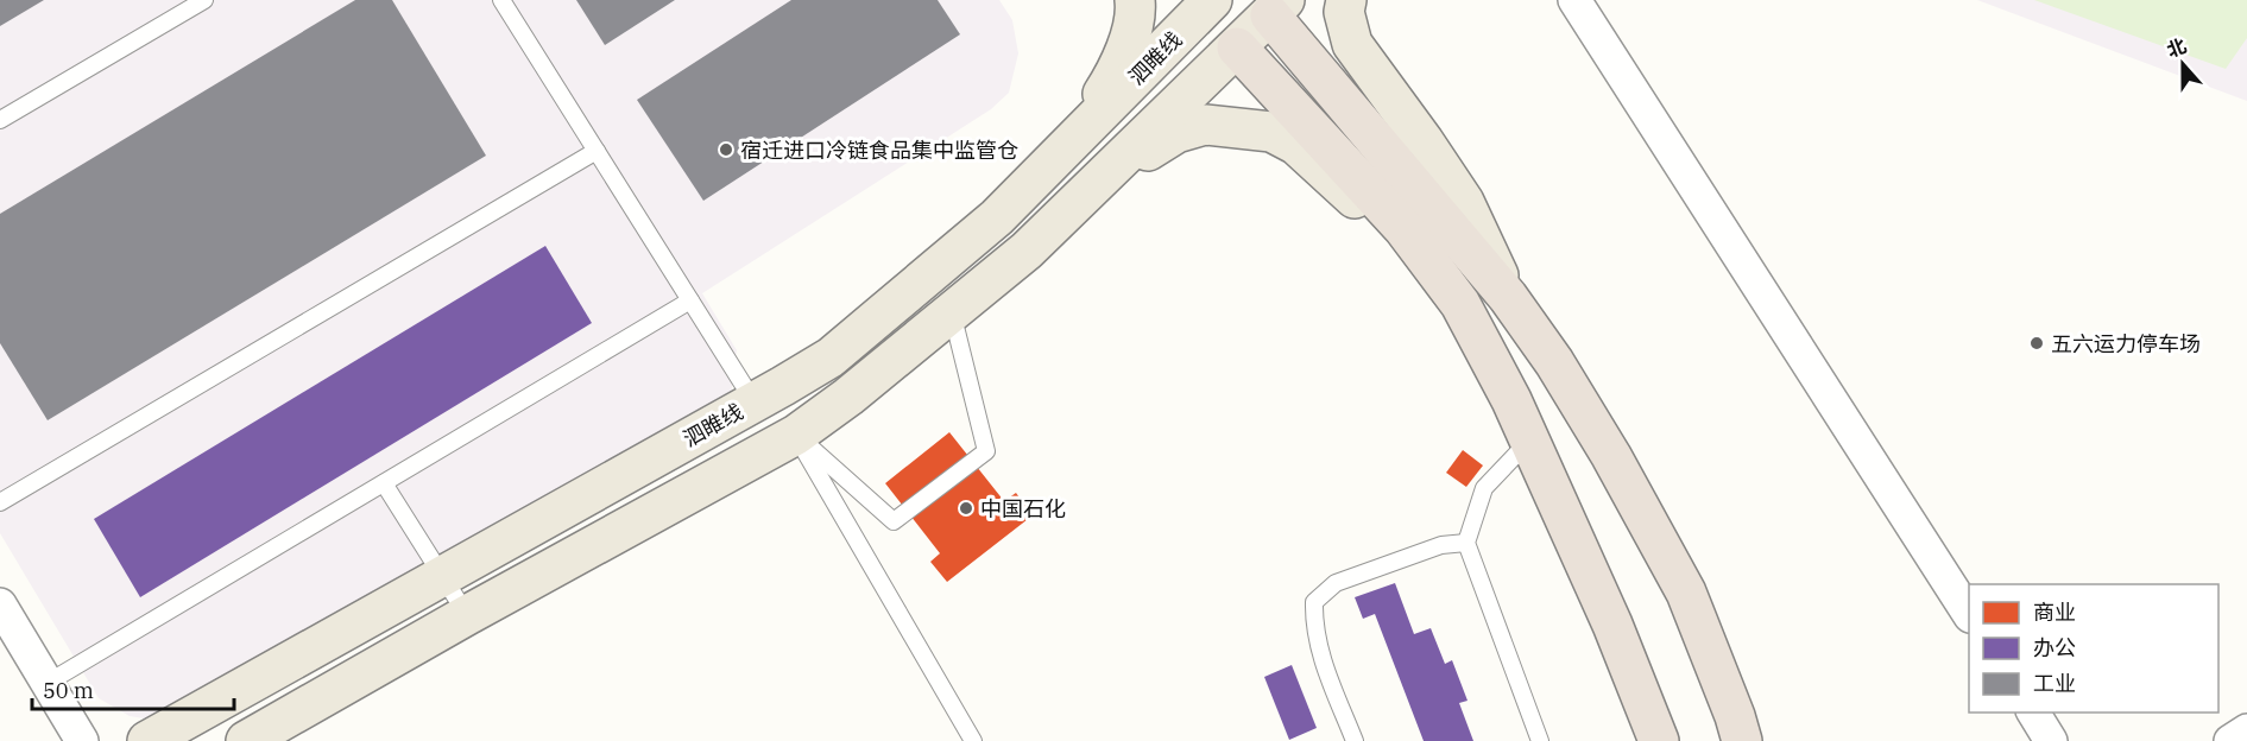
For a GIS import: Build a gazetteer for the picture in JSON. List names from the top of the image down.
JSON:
{
  "streets": {
    "main road": ["泗睢线"]
  },
  "places": ["宿迁进口冷链食品集中监管仓", "五六运力停车场", "中国石化"],
  "legend": ["商业", "办公", "工业"],
  "scale_bar": "50 m",
  "north": "top"
}
